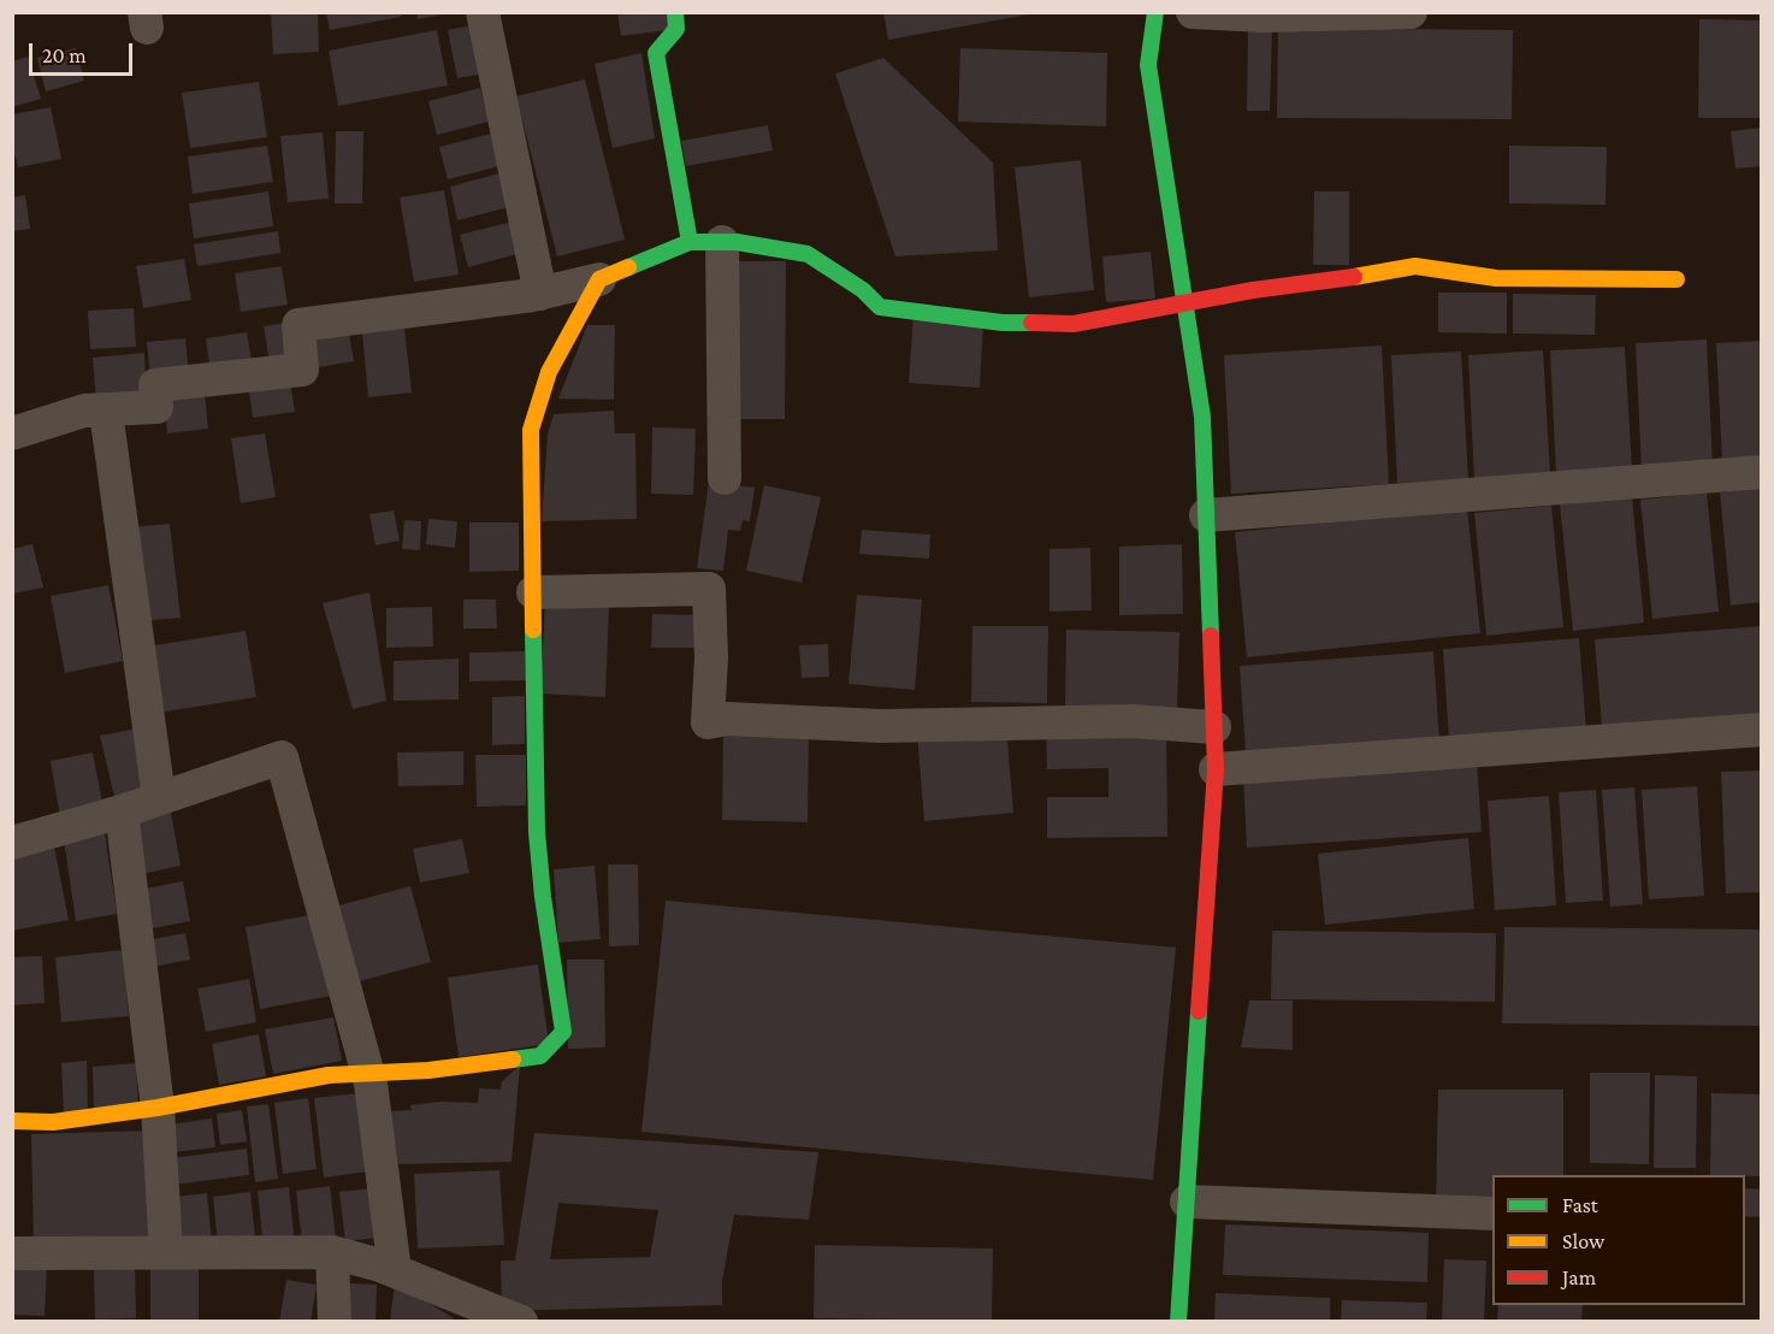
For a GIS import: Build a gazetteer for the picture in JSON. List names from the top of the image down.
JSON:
{
  "legend": ["Fast", "Slow", "Jam"],
  "scale_bar": "20 m"
}
